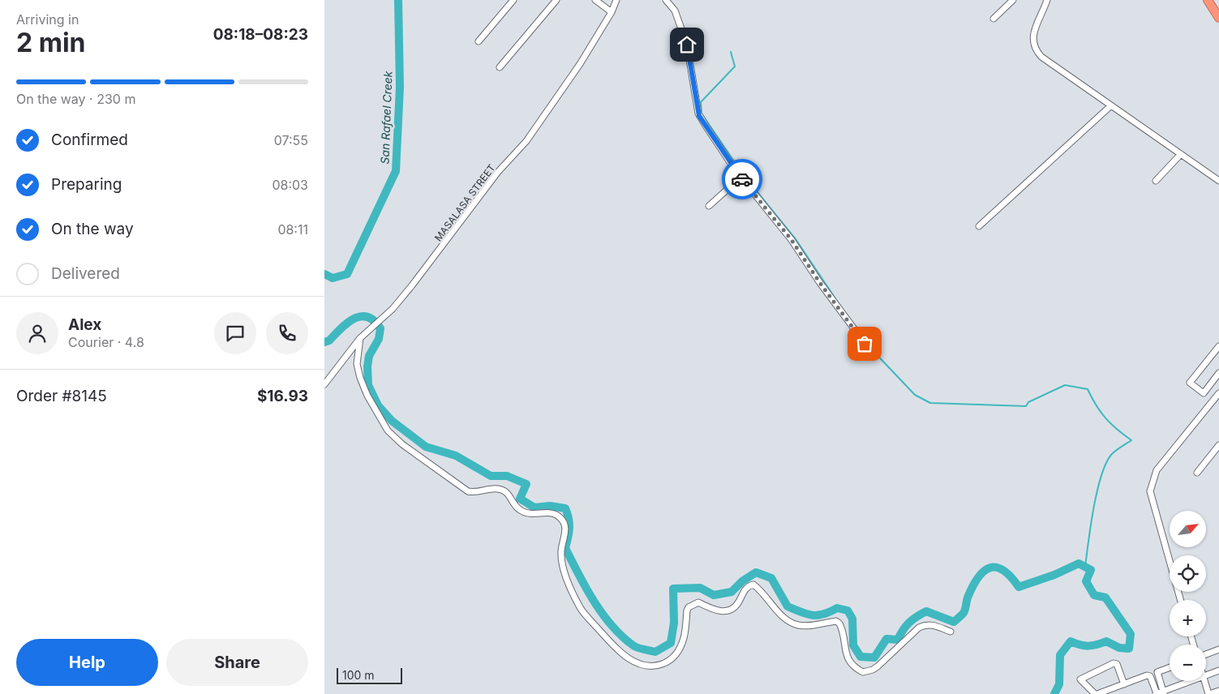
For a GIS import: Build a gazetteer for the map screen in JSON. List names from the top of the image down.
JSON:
{
  "streets": {
    "street": ["MASALASA STREET"]
  },
  "water": ["San Rafael Creek"],
  "scale_bar": "100 m",
  "north": "top right",
  "page": {
    "heading": ["2 min", "Arriving in", "08:18–08:23"],
    "panel": [
      "Alex",
      "Courier · 4.8",
      "Order #8145",
      "$16.93"
    ],
    "bar": "On the way · 230 m",
    "list": [
      ["Confirmed", "07:55"],
      ["Preparing", "08:03"],
      ["On the way", "08:11"],
      "Delivered"
    ],
    "map_buttons": ["+", "−"],
    "buttons": ["Help", "Share"],
    "scale": "100 m"
  }
}
